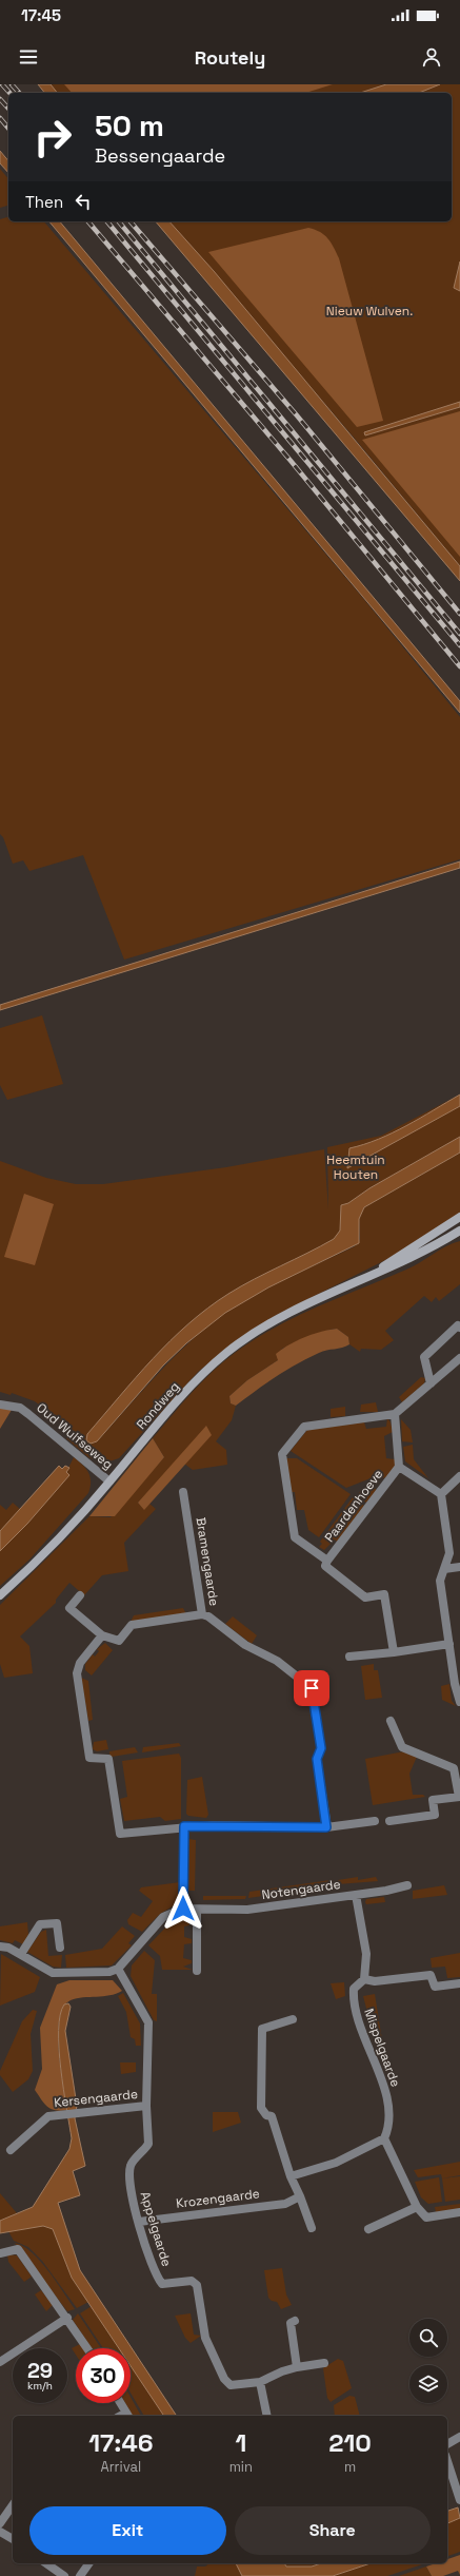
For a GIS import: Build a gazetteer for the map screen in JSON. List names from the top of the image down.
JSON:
{
  "streets": {
    "main road": ["Rondweg"],
    "street": [
      "Oud Wulfseweg",
      "Paardenhoeve",
      "Bramengaarde",
      "Notengaarde",
      "Mispelgaarde",
      "Kersengaarde",
      "Krozengaarde",
      "Appelgaarde"
    ]
  },
  "crossings": [
    ["Rondweg", "Oud Wulfseweg"],
    ["Notengaarde", "Mispelgaarde"],
    ["Notengaarde", "Appelgaarde"],
    ["Kersengaarde", "Appelgaarde"],
    ["Krozengaarde", "Appelgaarde"]
  ],
  "parks": ["Nieuw Wulven.", "Heemtuin Houten"],
  "page": {
    "status": "17:45",
    "header": "Routely",
    "turn": ["50 m", "Bessengaarde"],
    "then": "Then",
    "speed": "29 km/h",
    "limit": "30",
    "eta": [
      "17:46",
      "Arrival",
      "1",
      "min",
      "210",
      "m"
    ],
    "buttons": ["Exit", "Share"]
  }
}
